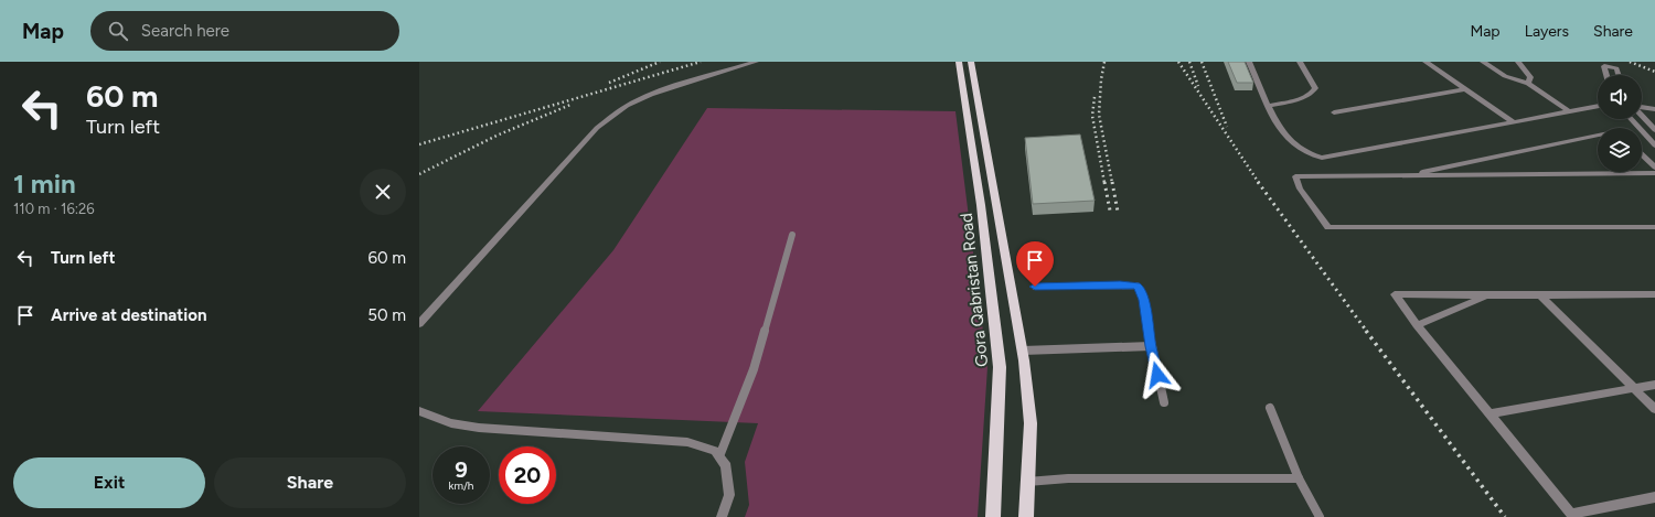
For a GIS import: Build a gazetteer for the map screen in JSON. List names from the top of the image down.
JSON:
{
  "streets": {
    "main road": ["Gora Qabristan Road"]
  },
  "page": {
    "header": "Map",
    "search": "Search here",
    "nav": ["Map", "Layers", "Share"],
    "turn": ["60 m", "Turn left"],
    "heading": ["1 min", "110 m · 16:26"],
    "list": [
      {
        "name": "Turn left",
        "value": "60 m"
      },
      {
        "name": "Arrive at destination",
        "value": "50 m"
      }
    ],
    "speed": "9 km/h",
    "limit": "20",
    "buttons": ["Exit", "Share"]
  }
}
